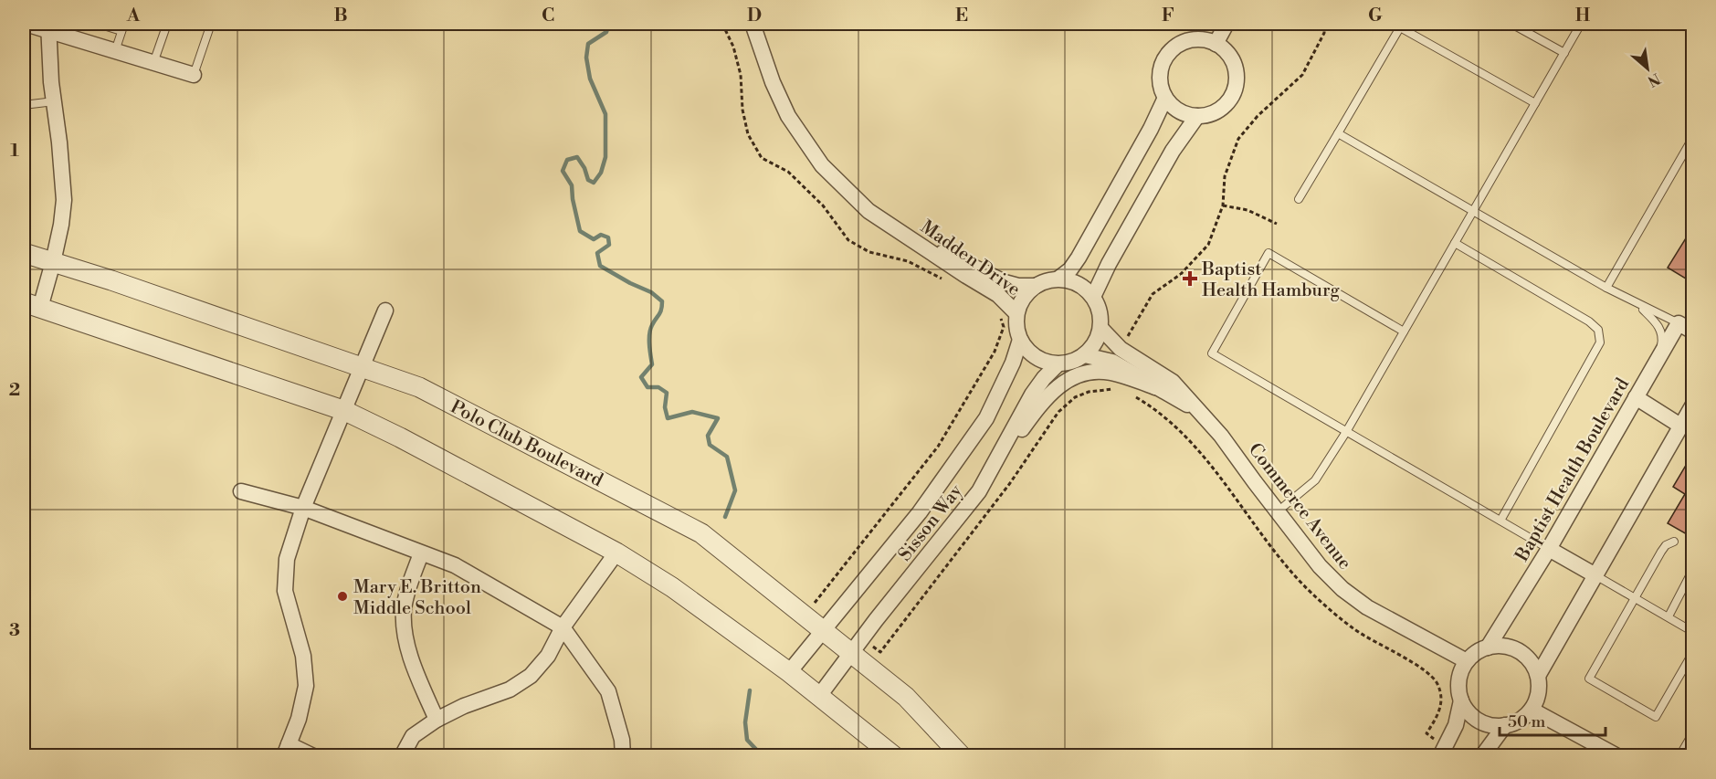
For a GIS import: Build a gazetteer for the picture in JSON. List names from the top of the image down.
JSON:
{
  "streets": {
    "street": [
      "Madden Drive",
      "Polo Club Boulevard",
      "Baptist Health Boulevard",
      "Commerce Avenue",
      "Sisson Way"
    ]
  },
  "crossings": [
    ["Madden Drive", "Commerce Avenue"],
    ["Madden Drive", "Sisson Way"],
    ["Polo Club Boulevard", "Sisson Way"],
    ["Baptist Health Boulevard", "Commerce Avenue"],
    ["Commerce Avenue", "Sisson Way"]
  ],
  "places": {
    "health": ["Baptist Health Hamburg"],
    "other": ["Mary E. Britton Middle School"]
  },
  "scale_bar": "50 m",
  "north": "bottom right",
  "grid": {
    "columns": [
      "A",
      "B",
      "C",
      "D",
      "E",
      "F",
      "G",
      "H"
    ],
    "rows": ["1", "2", "3"]
  }
}
